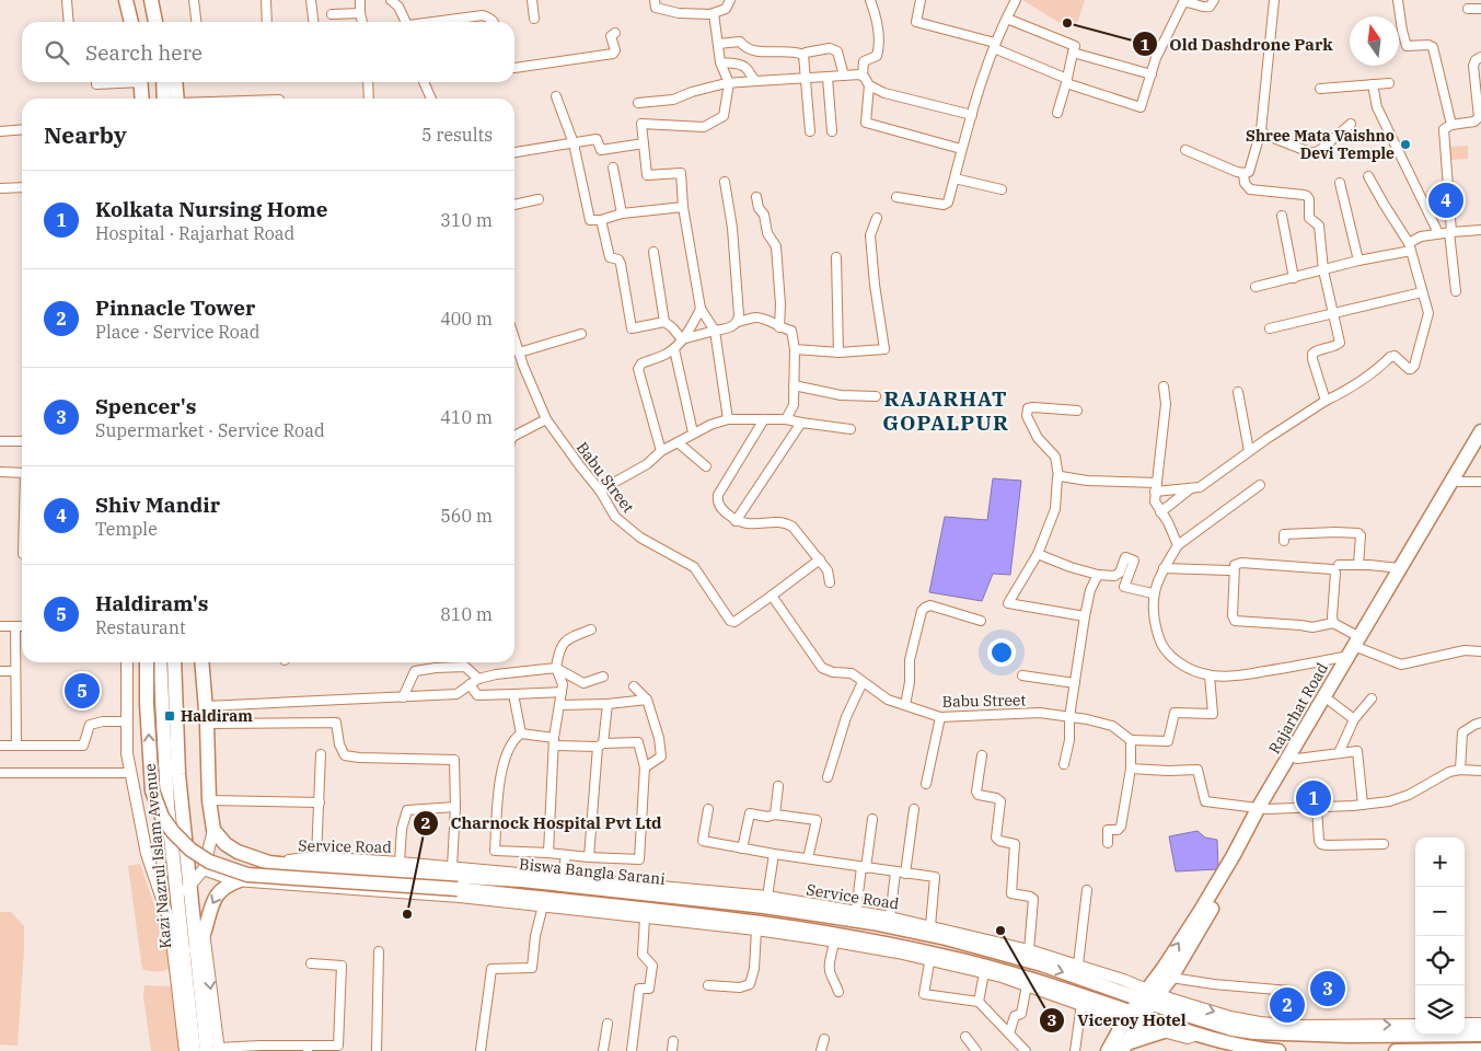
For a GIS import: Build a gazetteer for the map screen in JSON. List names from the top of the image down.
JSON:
{
  "streets": {
    "main road": ["Rajarhat Road", "Kazi Nazrul Islam Avenue", "Biswa Bangla Sarani"],
    "street": ["Babu Street", "Service Road"]
  },
  "crossings": [
    ["Rajarhat Road", "Service Road"],
    ["Rajarhat Road", "Biswa Bangla Sarani"],
    ["Service Road", "Biswa Bangla Sarani"]
  ],
  "districts": ["RAJARHAT GOPALPUR"],
  "places": {
    "other": [
      "Old Dashdrone Park",
      "Shree Mata Vaishno Devi Temple",
      "Charnock Hospital Pvt Ltd",
      "Viceroy Hotel"
    ],
    "transit": ["Haldiram"]
  },
  "north": "top",
  "page": {
    "search": "Search here",
    "heading": ["Nearby", "5 results"],
    "list": [
      {
        "mark": "1",
        "name": "Kolkata Nursing Home",
        "note": "Hospital · Rajarhat Road",
        "value": "310 m"
      },
      {
        "mark": "2",
        "name": "Pinnacle Tower",
        "note": "Place · Service Road",
        "value": "400 m"
      },
      {
        "mark": "3",
        "name": "Spencer's",
        "note": "Supermarket · Service Road",
        "value": "410 m"
      },
      {
        "mark": "4",
        "name": "Shiv Mandir",
        "note": "Temple",
        "value": "560 m"
      },
      {
        "mark": "5",
        "name": "Haldiram's",
        "note": "Restaurant",
        "value": "810 m"
      }
    ],
    "pins": [
      "4",
      "5",
      "1",
      "3",
      "2"
    ],
    "map_buttons": ["+", "−"]
  }
}
